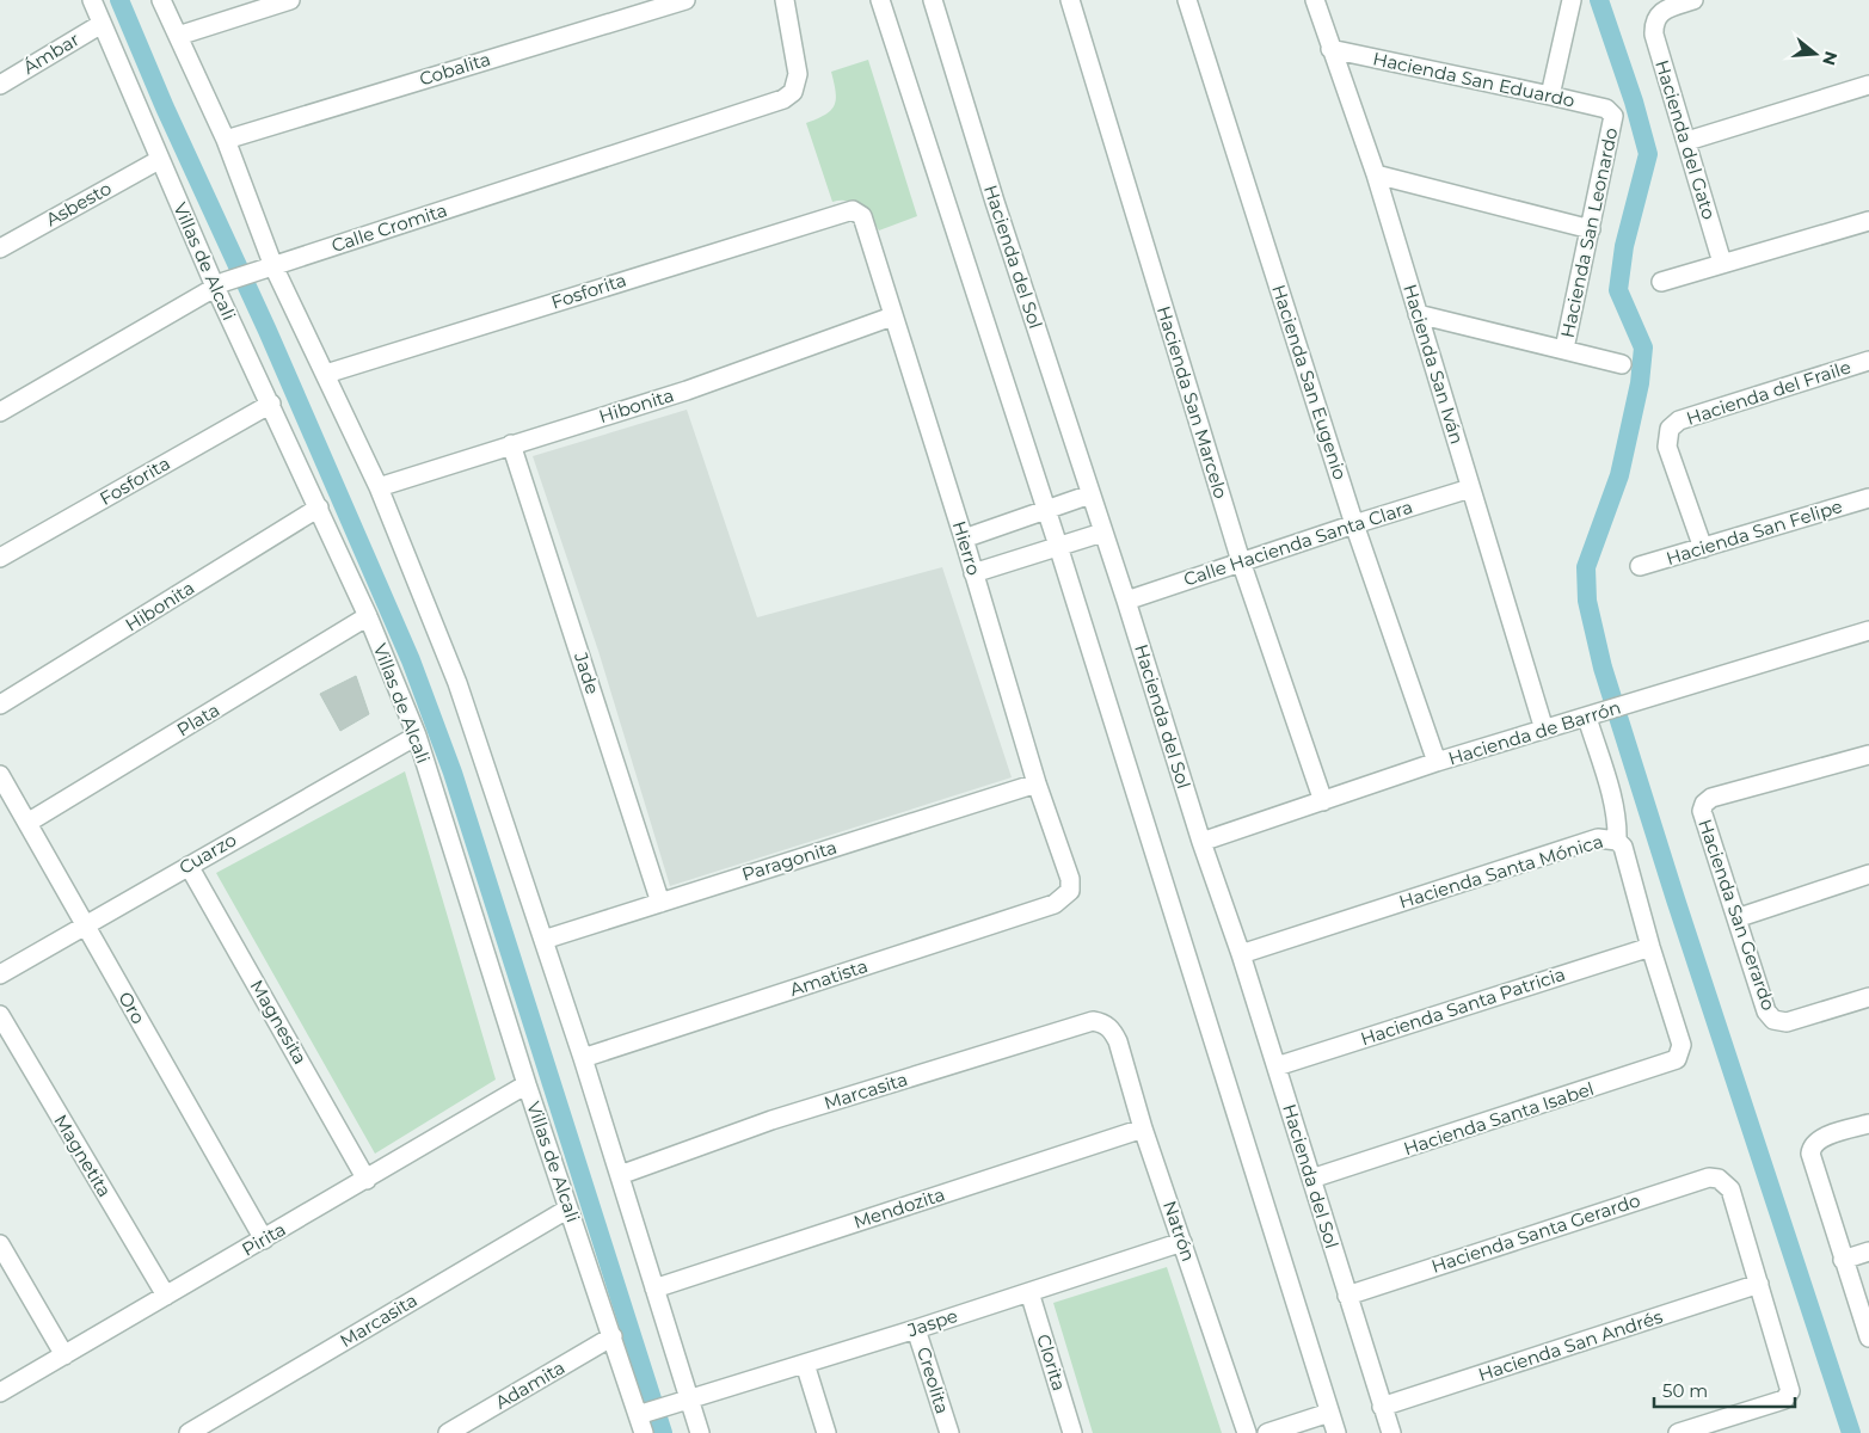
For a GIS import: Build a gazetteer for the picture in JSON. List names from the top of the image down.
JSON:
{
  "streets": {
    "street": [
      "Ámbar",
      "Cobalita",
      "Hacienda San Eduardo",
      "Hacienda del Gato",
      "Asbesto",
      "Calle Cromita",
      "Hacienda San Leonardo",
      "Hacienda del Sol",
      "Villas de Alcali",
      "Fosforita",
      "Hacienda San Iván",
      "Hacienda San Eugenio",
      "Hacienda del Fraile",
      "Hacienda San Marcelo",
      "Hibonita",
      "Hacienda San Felipe",
      "Calle Hacienda Santa Clara",
      "Hierro",
      "Jade",
      "Plata",
      "Hacienda de Barrón",
      "Cuarzo",
      "Paragonita",
      "Hacienda Santa Mónica",
      "Hacienda San Gerardo",
      "Amatista",
      "Hacienda Santa Patricia",
      "Oro",
      "Magnesita",
      "Marcasita",
      "Hacienda Santa Isabel",
      "Magnetita",
      "Mendozita",
      "Natrón",
      "Hacienda Santa Gerardo",
      "Pirita",
      "Jaspe",
      "Hacienda San Andrés",
      "Clorita",
      "Creolita",
      "Adamita"
    ]
  },
  "crossings": [
    ["Ámbar", "Villas de Alcali"],
    ["Hacienda San Eduardo", "Hacienda San Leonardo"],
    ["Hacienda San Eduardo", "Hacienda San Iván"],
    ["Asbesto", "Villas de Alcali"],
    ["Calle Cromita", "Villas de Alcali"],
    ["Hacienda del Sol", "Calle Hacienda Santa Clara"],
    ["Hacienda del Sol", "Hacienda de Barrón"],
    ["Hacienda del Sol", "Hacienda Santa Mónica"],
    ["Hacienda del Sol", "Hacienda Santa Patricia"],
    ["Hacienda del Sol", "Hacienda Santa Isabel"],
    ["Hacienda del Sol", "Hacienda Santa Gerardo"],
    ["Hacienda del Sol", "Hacienda San Andrés"],
    ["Villas de Alcali", "Fosforita"],
    ["Villas de Alcali", "Hibonita"],
    ["Villas de Alcali", "Plata"],
    ["Villas de Alcali", "Cuarzo"],
    ["Villas de Alcali", "Marcasita"],
    ["Villas de Alcali", "Pirita"],
    ["Villas de Alcali", "Jaspe"],
    ["Villas de Alcali", "Adamita"],
    ["Fosforita", "Hierro"],
    ["Hacienda San Iván", "Calle Hacienda Santa Clara"],
    ["Hacienda San Iván", "Hacienda de Barrón"],
    ["Hacienda San Eugenio", "Calle Hacienda Santa Clara"],
    ["Hacienda San Eugenio", "Hacienda de Barrón"],
    ["Hacienda del Fraile", "Hacienda San Felipe"],
    ["Hacienda San Marcelo", "Calle Hacienda Santa Clara"],
    ["Hacienda San Marcelo", "Hacienda de Barrón"],
    ["Hibonita", "Hierro"],
    ["Hibonita", "Jade"],
    ["Hierro", "Paragonita"],
    ["Hierro", "Amatista"],
    ["Jade", "Paragonita"],
    ["Plata", "Oro"],
    ["Cuarzo", "Oro"],
    ["Cuarzo", "Magnesita"],
    ["Hacienda Santa Mónica", "Hacienda Santa Patricia"],
    ["Hacienda Santa Mónica", "Hacienda Santa Isabel"],
    ["Oro", "Pirita"],
    ["Magnesita", "Pirita"],
    ["Marcasita", "Natrón"],
    ["Magnetita", "Pirita"],
    ["Mendozita", "Natrón"],
    ["Natrón", "Jaspe"],
    ["Hacienda Santa Gerardo", "Hacienda San Andrés"],
    ["Jaspe", "Clorita"],
    ["Jaspe", "Creolita"]
  ],
  "scale_bar": "50 m",
  "north": "right"
}
